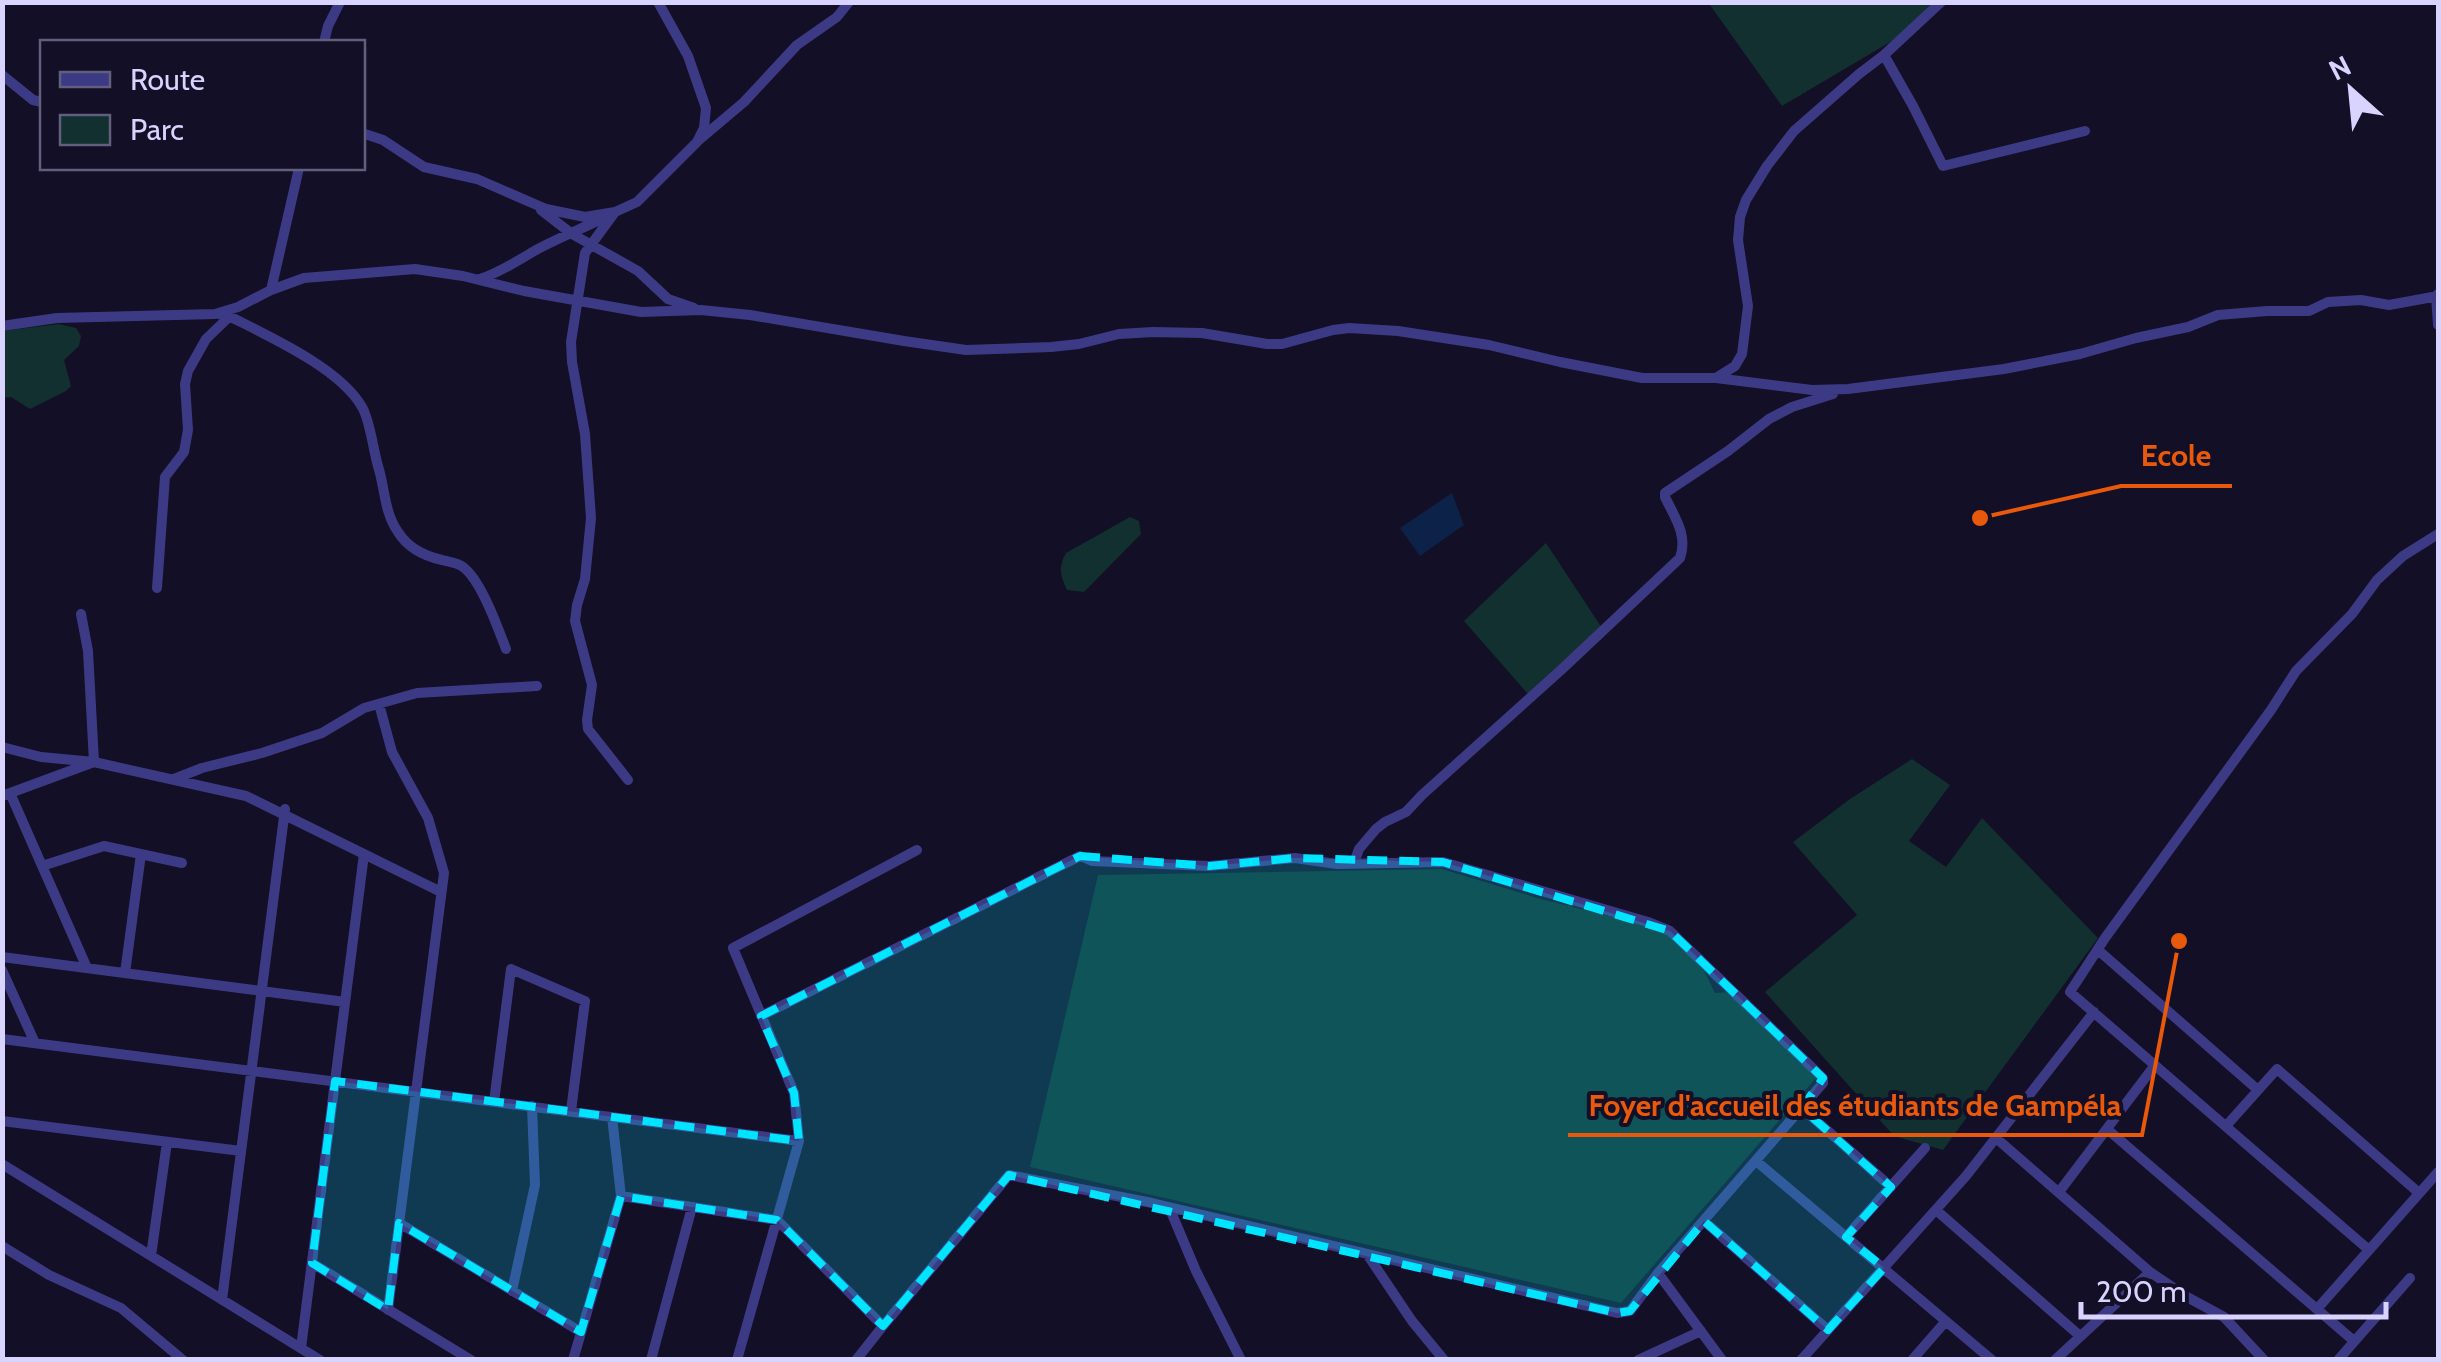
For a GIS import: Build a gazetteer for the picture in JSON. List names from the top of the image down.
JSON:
{
  "places": ["Ecole", "Foyer d'accueil des étudiants de Gampéla"],
  "legend": ["Route", "Parc"],
  "scale_bar": "200 m",
  "north": "top left"
}
